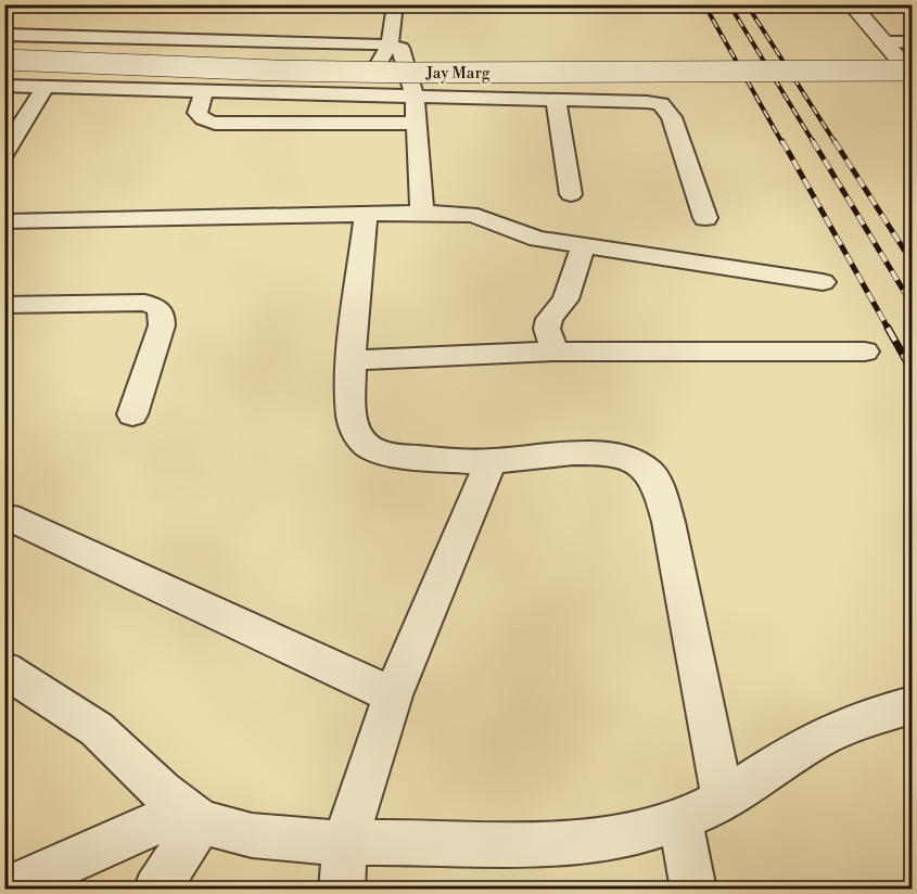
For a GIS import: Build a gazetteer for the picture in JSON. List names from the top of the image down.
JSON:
{
  "streets": {
    "main road": ["Jay Marg"]
  }
}
